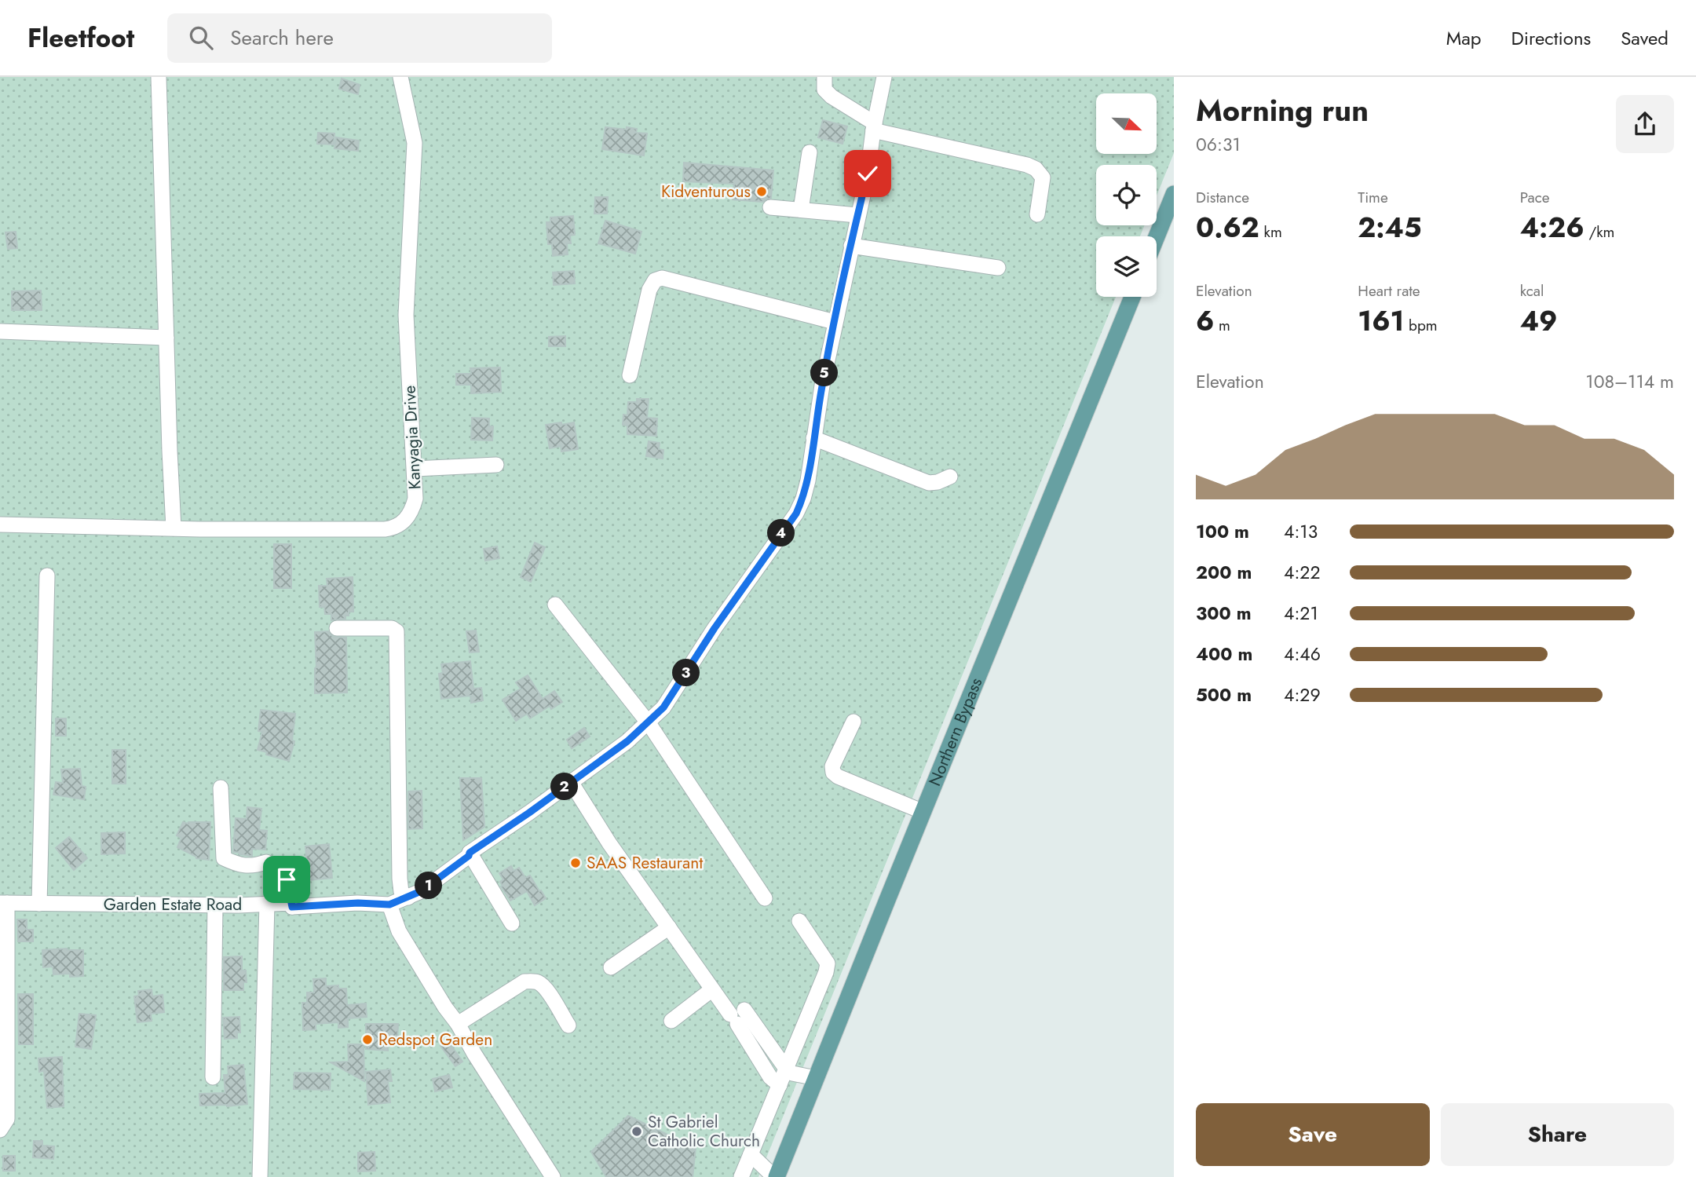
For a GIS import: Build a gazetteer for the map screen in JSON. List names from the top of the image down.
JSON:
{
  "streets": {
    "main road": ["Northern Bypass"],
    "street": ["Kanyagia Drive", "Garden Estate Road"]
  },
  "places": [
    "Kidventurous",
    "SAAS Restaurant",
    "Redspot Garden",
    "St Gabriel Catholic Church"
  ],
  "north": "bottom right",
  "page": {
    "header": "Fleetfoot",
    "search": "Search here",
    "nav": ["Map", "Directions", "Saved"],
    "heading": ["Morning run", "06:31"],
    "stats": [
      ["Distance", "0.62 km"],
      ["Time", "2:45"],
      ["Pace", "4:26 /km"],
      ["Elevation", "6 m"],
      ["Heart rate", "161 bpm"],
      ["kcal", "49"]
    ],
    "chart": ["Elevation", "108–114 m"],
    "pins": [
      "5",
      "4",
      "3",
      "2",
      "1"
    ],
    "list": [
      {
        "name": "100 m",
        "note": "4:13"
      },
      {
        "name": "200 m",
        "note": "4:22"
      },
      {
        "name": "300 m",
        "note": "4:21"
      },
      {
        "name": "400 m",
        "note": "4:46"
      },
      {
        "name": "500 m",
        "note": "4:29"
      }
    ],
    "buttons": ["Save", "Share"]
  }
}
